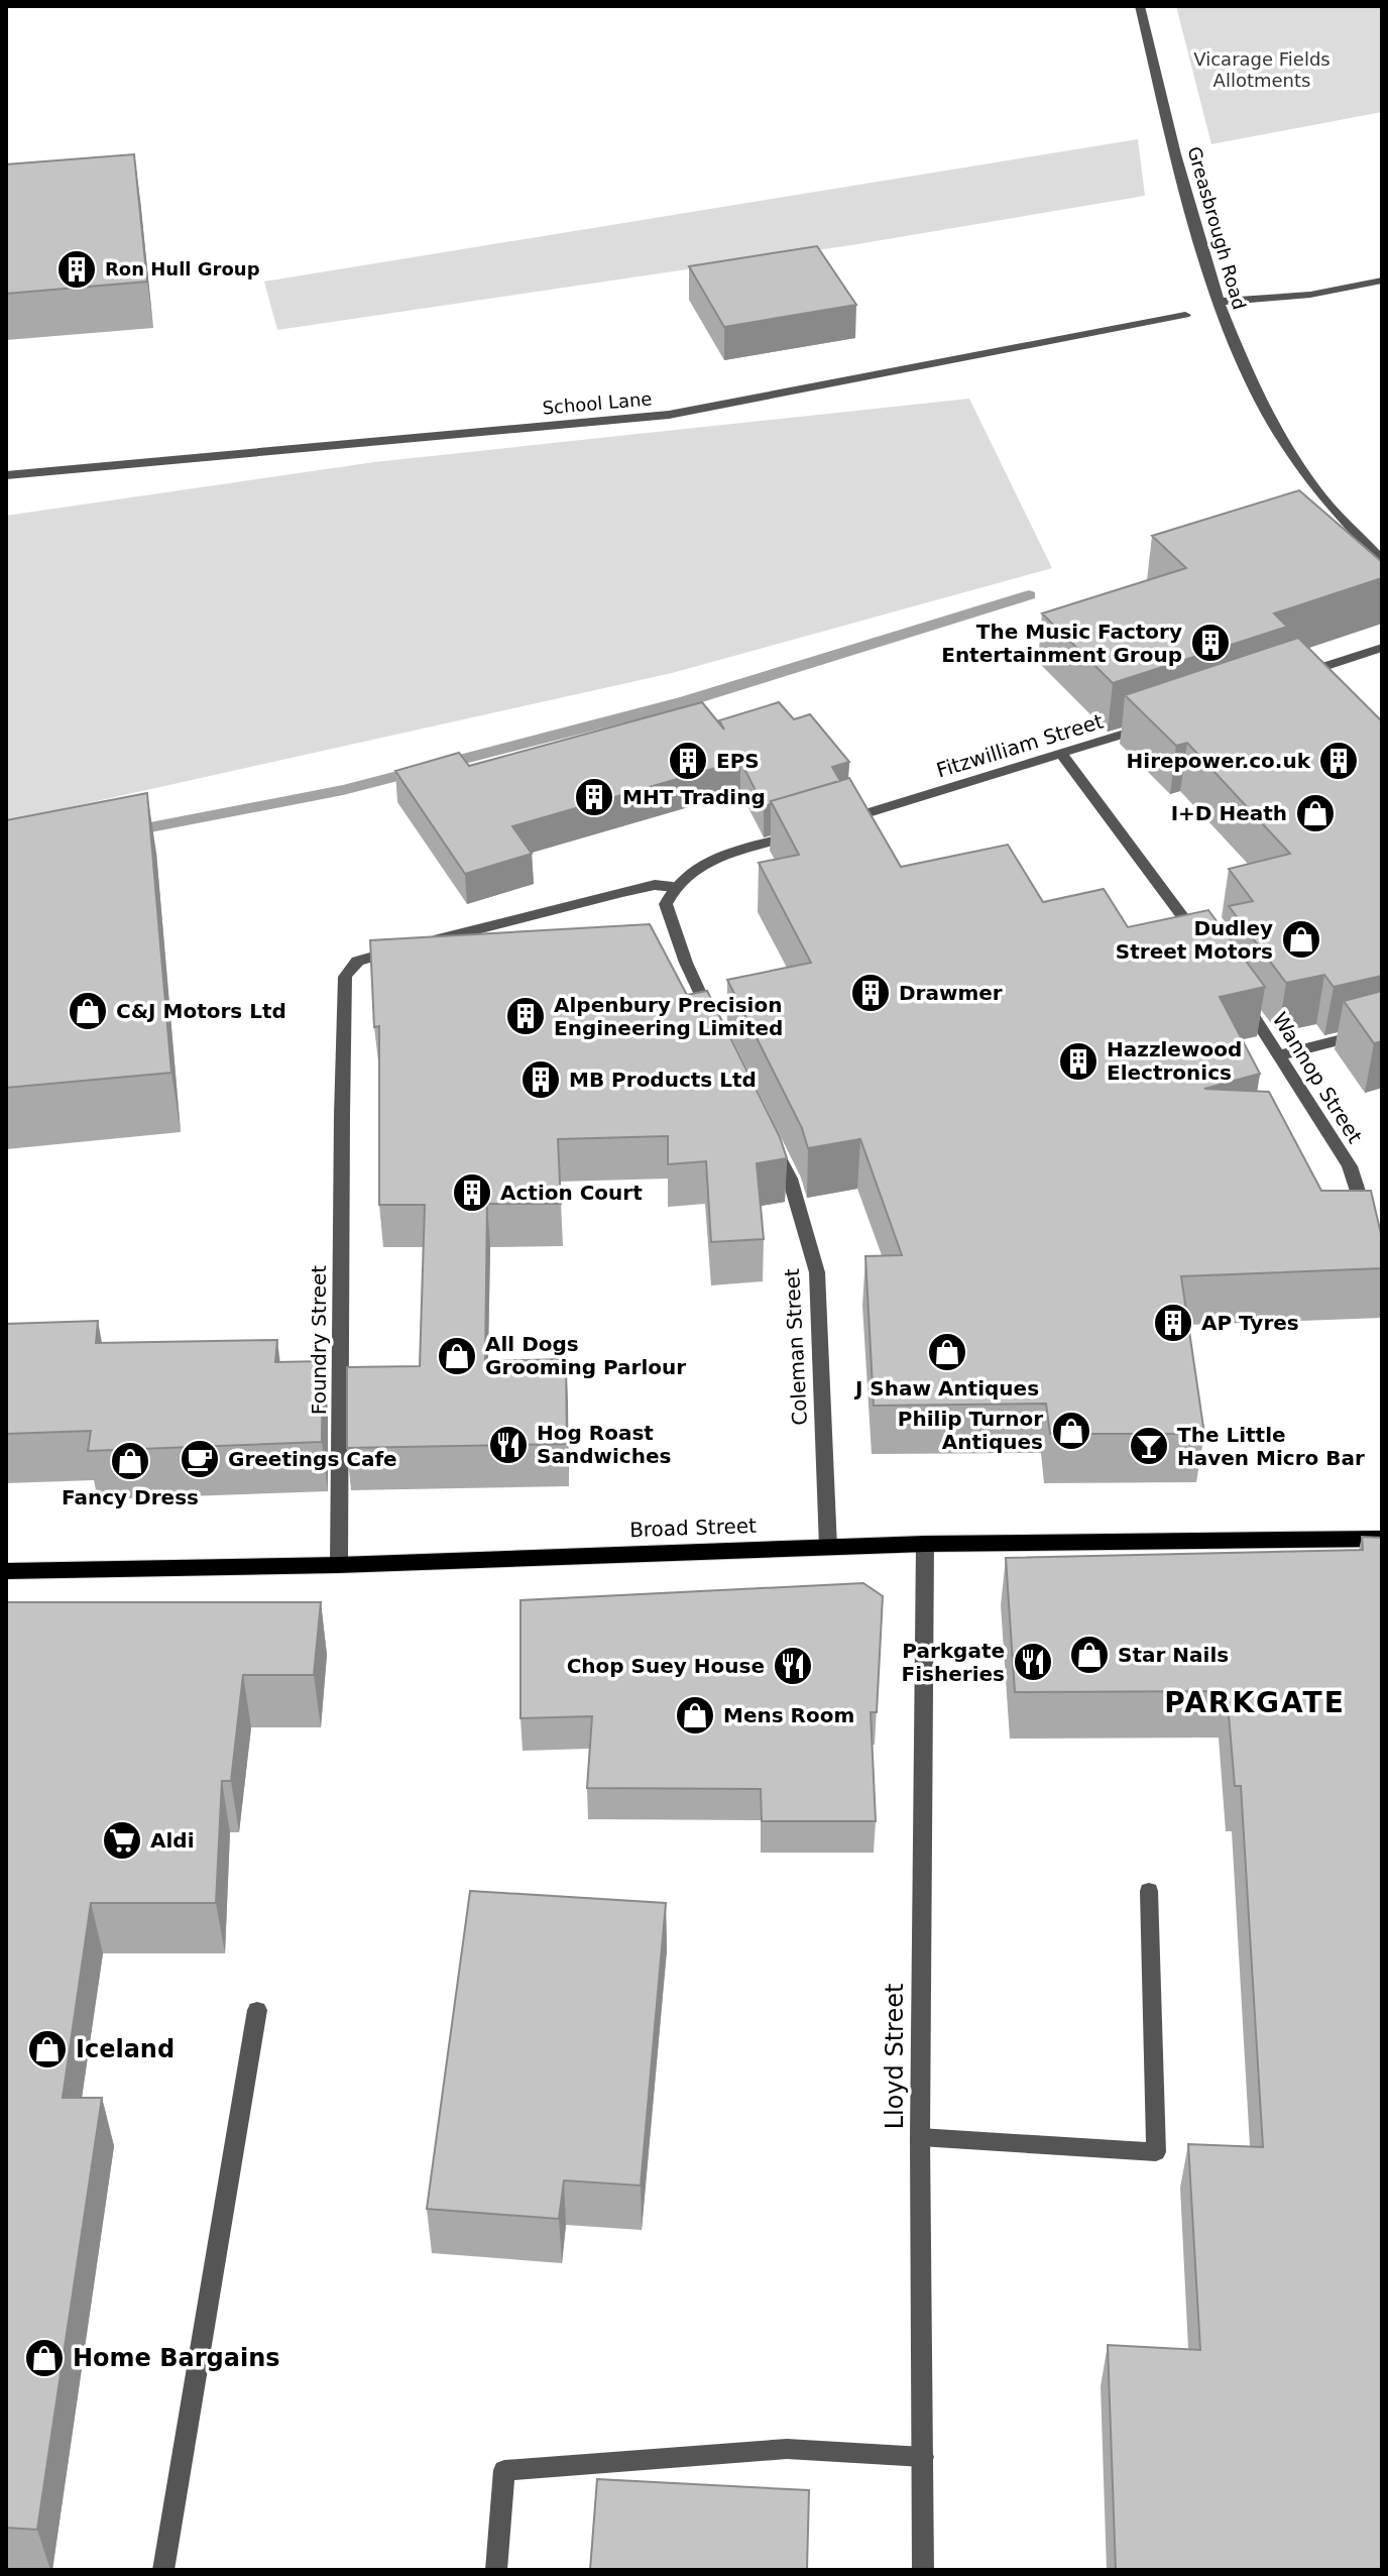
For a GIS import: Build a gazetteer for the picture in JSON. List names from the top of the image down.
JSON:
{
  "streets": {
    "main road": ["Broad Street"],
    "street": [
      "Greasbrough Road",
      "School Lane",
      "Fitzwilliam Street",
      "Wannop Street",
      "Foundry Street",
      "Coleman Street",
      "Lloyd Street"
    ]
  },
  "crossings": [
    ["Foundry Street", "Broad Street"],
    ["Coleman Street", "Broad Street"],
    ["Broad Street", "Lloyd Street"]
  ],
  "districts": ["PARKGATE"],
  "parks": ["Vicarage Fields Allotments"],
  "places": {
    "building": [
      "Ron Hull Group",
      "The Music Factory Entertainment Group",
      "EPS",
      "Hirepower.co.uk",
      "MHT Trading",
      "Drawmer",
      "Alpenbury Precision Engineering Limited",
      "Hazzlewood Electronics",
      "MB Products Ltd",
      "Action Court",
      "AP Tyres"
    ],
    "shop": [
      "I+D Heath",
      "Dudley Street Motors",
      "C&J Motors Ltd",
      "J Shaw Antiques",
      "All Dogs Grooming Parlour",
      "Philip Turnor Antiques",
      "Fancy Dress",
      "Star Nails",
      "Mens Room",
      "Iceland",
      "Home Bargains"
    ],
    "restaurant": ["Hog Roast Sandwiches", "Parkgate Fisheries", "Chop Suey House"],
    "bar": ["The Little Haven Micro Bar"],
    "cafe": ["Greetings Cafe"],
    "supermarket": ["Aldi"]
  }
}
